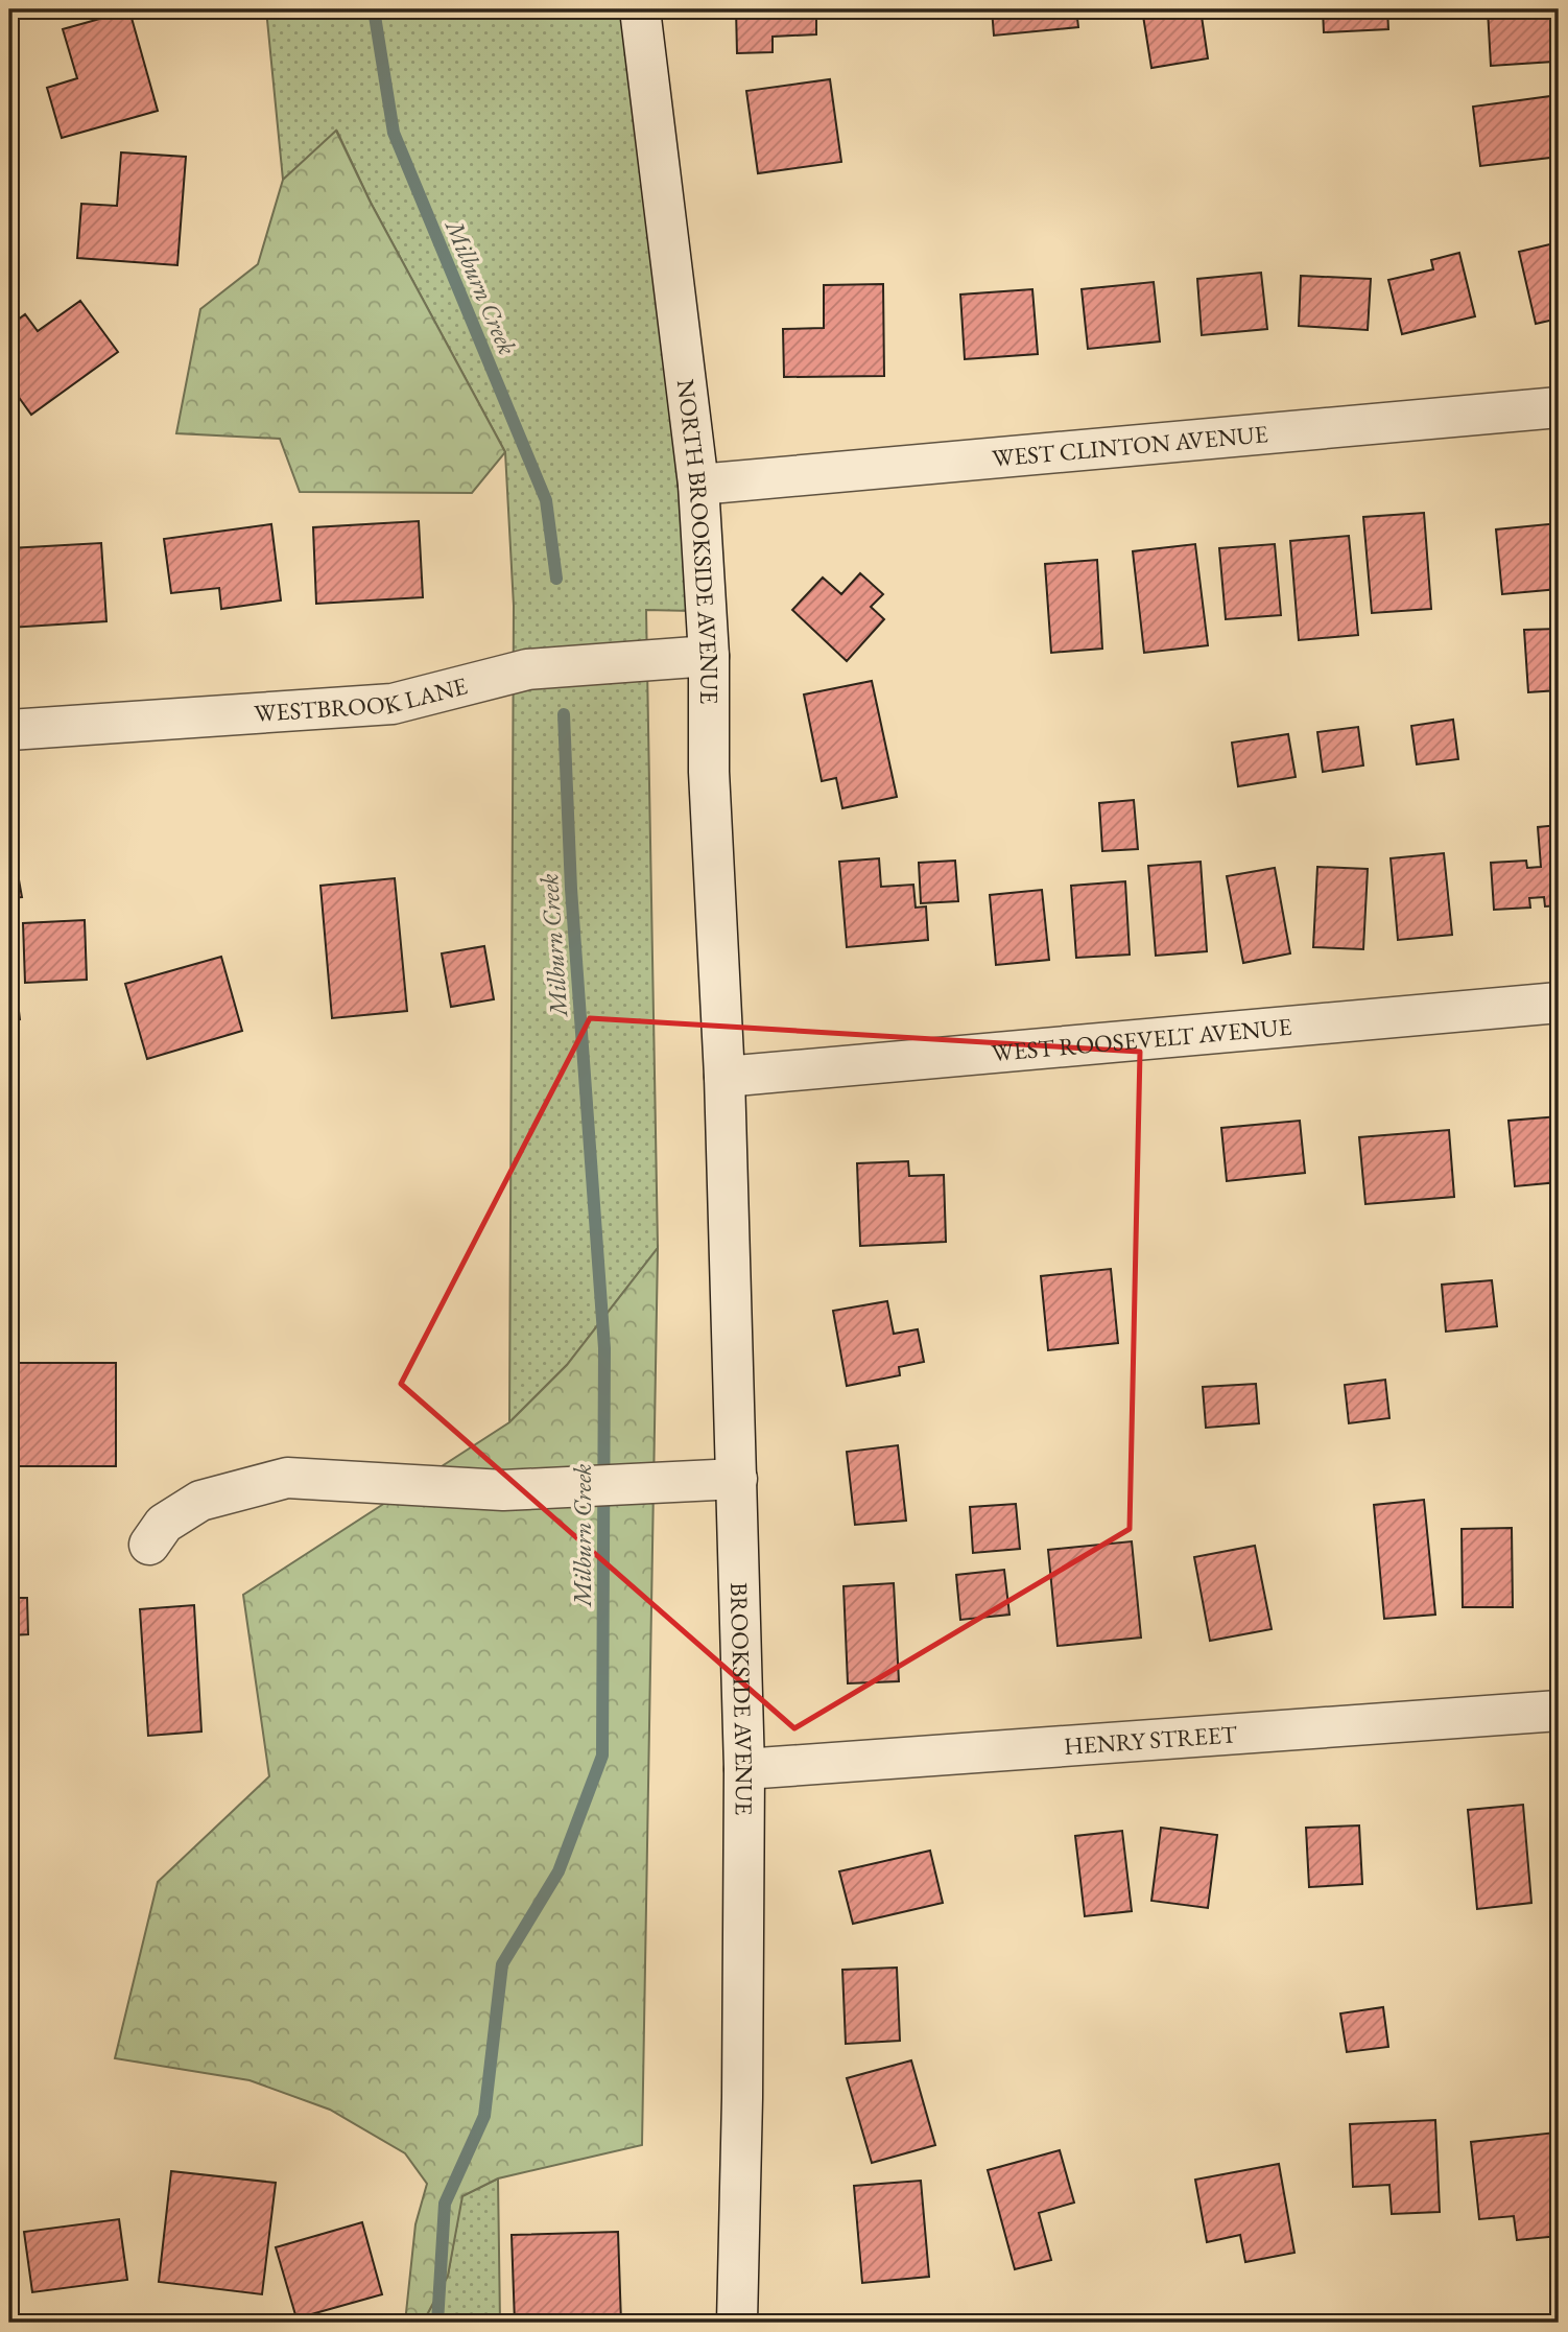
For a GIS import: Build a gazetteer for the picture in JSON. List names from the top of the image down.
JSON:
{
  "streets": {
    "street": [
      "WEST CLINTON AVENUE",
      "NORTH BROOKSIDE AVENUE",
      "WESTBROOK LANE",
      "WEST ROOSEVELT AVENUE",
      "BROOKSIDE AVENUE",
      "HENRY STREET"
    ]
  },
  "crossings": [
    ["WEST CLINTON AVENUE", "NORTH BROOKSIDE AVENUE"],
    ["NORTH BROOKSIDE AVENUE", "WESTBROOK LANE"],
    ["NORTH BROOKSIDE AVENUE", "WEST ROOSEVELT AVENUE"],
    ["NORTH BROOKSIDE AVENUE", "BROOKSIDE AVENUE"],
    ["WEST ROOSEVELT AVENUE", "BROOKSIDE AVENUE"],
    ["BROOKSIDE AVENUE", "HENRY STREET"]
  ],
  "water": ["Milburn Creek"]
}
